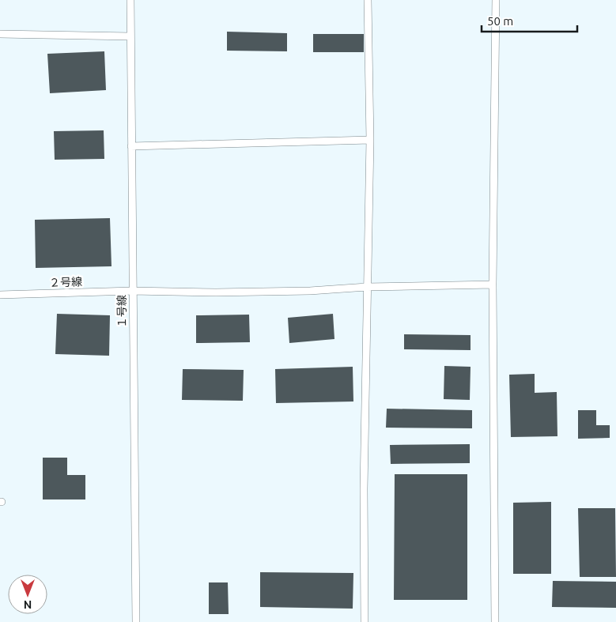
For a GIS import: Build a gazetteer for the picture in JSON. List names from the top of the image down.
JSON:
{
  "streets": {
    "lane": ["２号線", "１号線"]
  },
  "crossings": [
    ["２号線", "１号線"]
  ],
  "scale_bar": "50 m",
  "north": "bottom"
}
